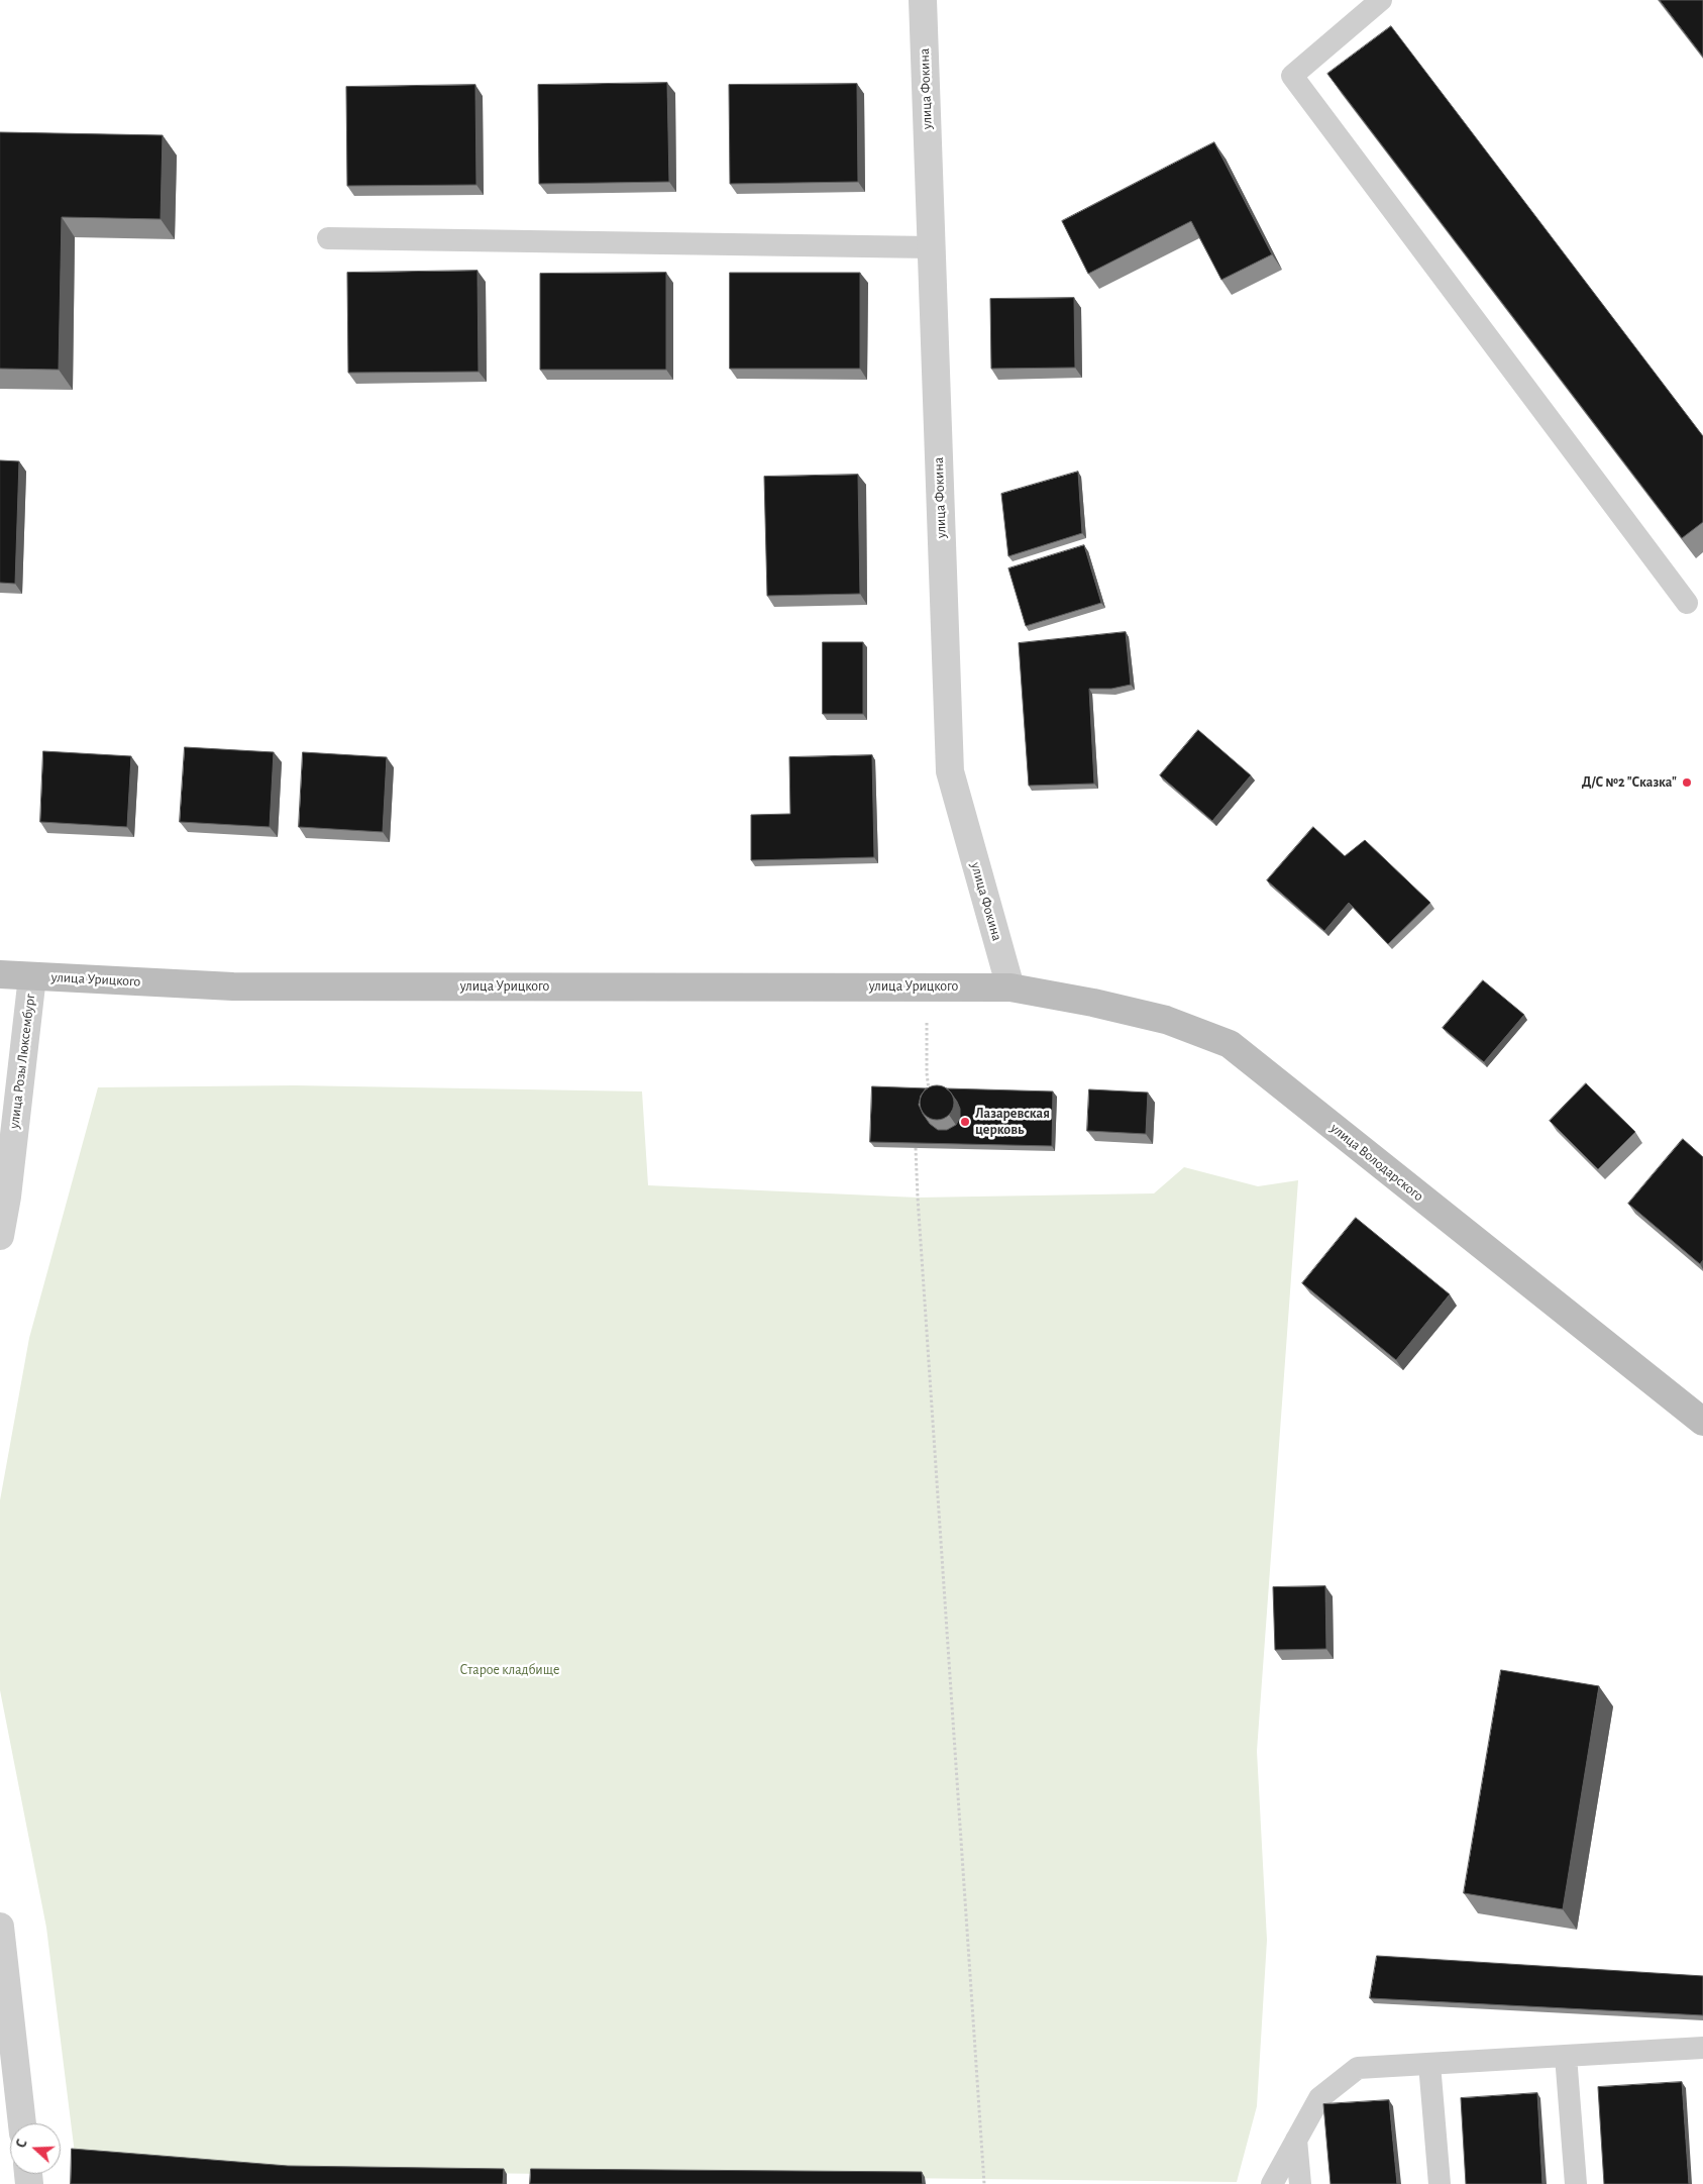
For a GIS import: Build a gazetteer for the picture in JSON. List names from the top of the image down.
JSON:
{
  "streets": {
    "street": [
      "улица Фокина",
      "улица Урицкого",
      "улица Розы Люксембург",
      "улица Володарского"
    ]
  },
  "crossings": [
    ["улица Фокина", "улица Урицкого"],
    ["улица Фокина", "улица Володарского"],
    ["улица Урицкого", "улица Розы Люксембург"],
    ["улица Урицкого", "улица Володарского"]
  ],
  "parks": ["Старое кладбище"],
  "places": ["Д/С №2 \"Сказка\"", "Лазаревская церковь"],
  "north": "left"
}
